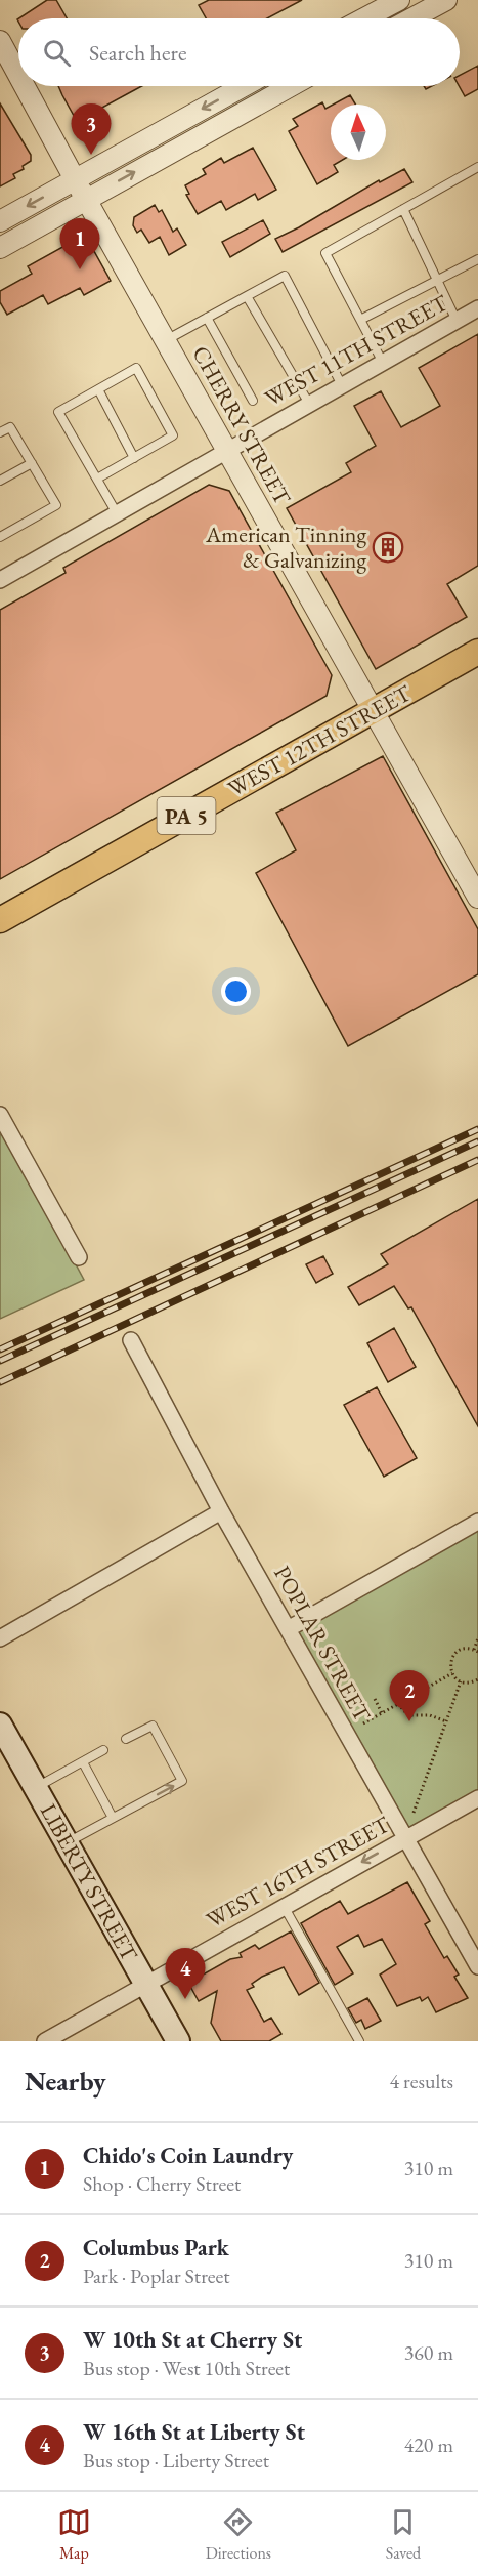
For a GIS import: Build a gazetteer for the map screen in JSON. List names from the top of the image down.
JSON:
{
  "streets": {
    "main road": ["WEST 12TH STREET", "PA 5", "LIBERTY STREET"],
    "street": [
      "WEST 11TH STREET",
      "CHERRY STREET",
      "POPLAR STREET",
      "WEST 16TH STREET"
    ]
  },
  "crossings": [
    ["WEST 11TH STREET", "CHERRY STREET"],
    ["CHERRY STREET", "WEST 12TH STREET"],
    ["POPLAR STREET", "WEST 16TH STREET"],
    ["WEST 16TH STREET", "LIBERTY STREET"]
  ],
  "places": {
    "building": ["American Tinning & Galvanizing"]
  },
  "north": "top",
  "page": {
    "search": "Search here",
    "pins": [
      "3",
      "1",
      "2",
      "4"
    ],
    "heading": ["Nearby", "4 results"],
    "list": [
      {
        "mark": "1",
        "name": "Chido's Coin Laundry",
        "note": "Shop · Cherry Street",
        "value": "310 m"
      },
      {
        "mark": "2",
        "name": "Columbus Park",
        "note": "Park · Poplar Street",
        "value": "310 m"
      },
      {
        "mark": "3",
        "name": "W 10th St at Cherry St",
        "note": "Bus stop · West 10th Street",
        "value": "360 m"
      },
      {
        "mark": "4",
        "name": "W 16th St at Liberty St",
        "note": "Bus stop · Liberty Street",
        "value": "420 m"
      }
    ],
    "nav": ["Map", "Directions", "Saved"]
  }
}
